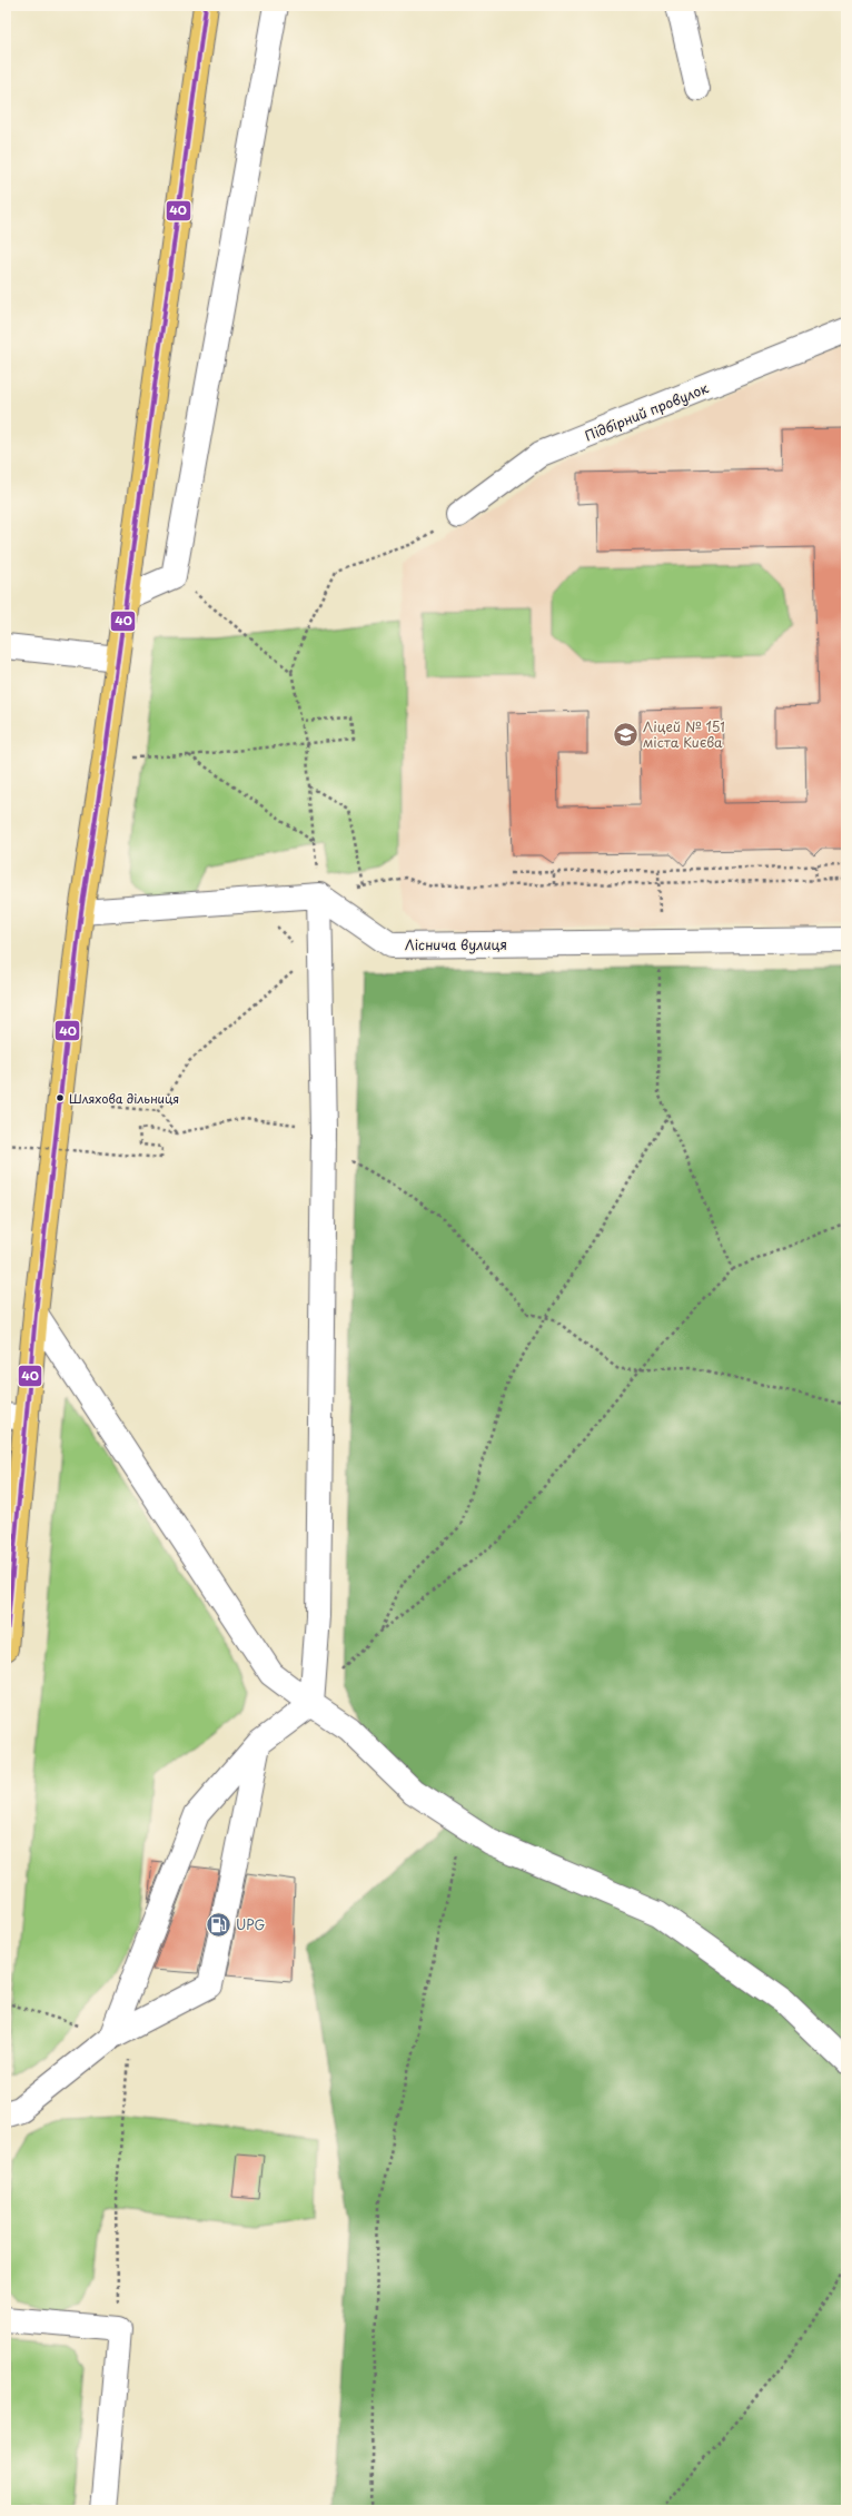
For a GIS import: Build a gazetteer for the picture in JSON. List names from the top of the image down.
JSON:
{
  "streets": {
    "street": ["Підбірний провулок", "Ліснича вулиця"]
  },
  "places": {
    "school or university": ["Ліцей № 151 міста Києва"],
    "other": ["Шляхова дільниця"],
    "fuel station": ["UPG"]
  },
  "lines": ["transit line 40"]
}
